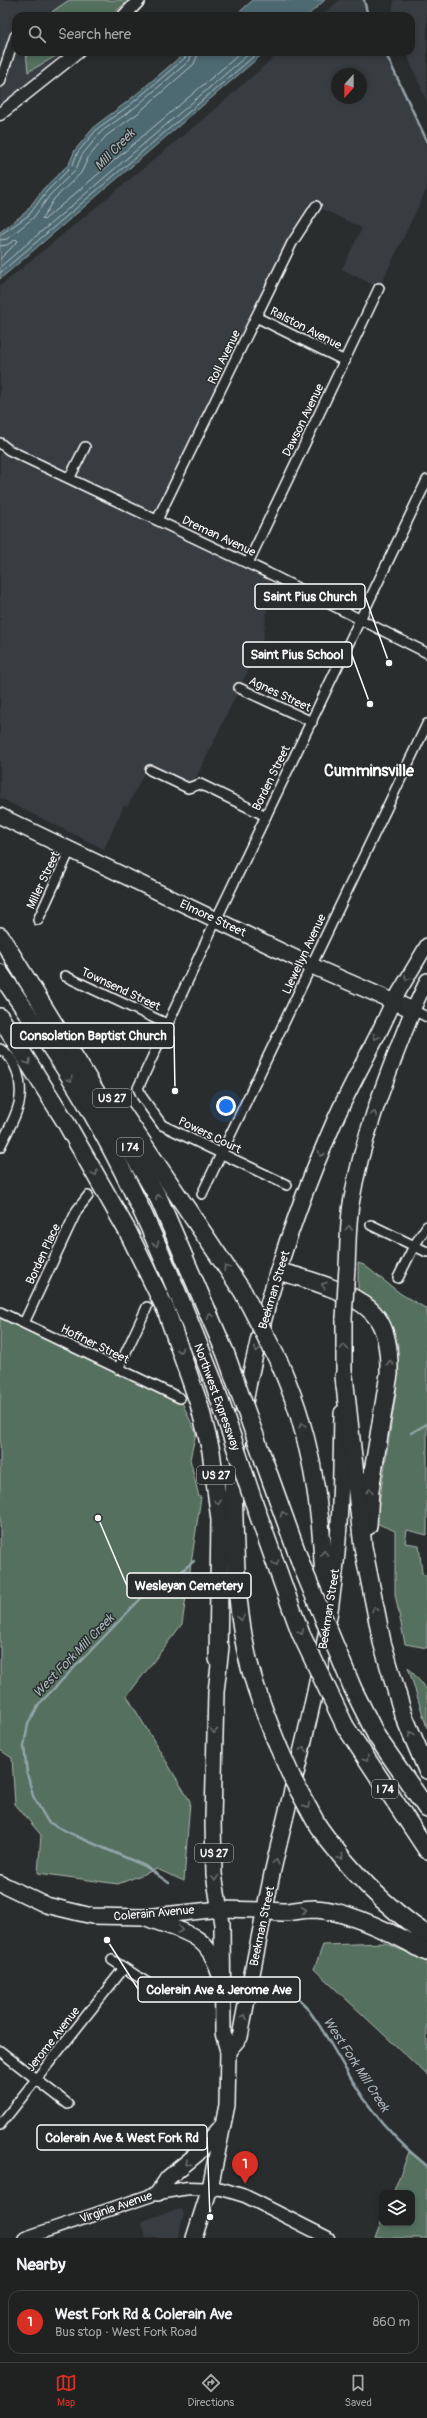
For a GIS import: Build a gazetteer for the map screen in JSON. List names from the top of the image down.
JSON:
{
  "streets": {
    "highway": ["US 27", "I 74", "Northwest Expressway"],
    "main road": ["Elmore Street", "Beekman Street", "Colerain Avenue"],
    "street": [
      "Ralston Avenue",
      "Roll Avenue",
      "Dawson Avenue",
      "Dreman Avenue",
      "Agnes Street",
      "Borden Street",
      "Miller Street",
      "Llewellyn Avenue",
      "Townsend Street",
      "Powers Court",
      "Borden Place",
      "Hoffner Street",
      "Jerome Avenue",
      "Virginia Avenue"
    ]
  },
  "crossings": [
    ["Ralston Avenue", "Roll Avenue"],
    ["Ralston Avenue", "Dawson Avenue"],
    ["Roll Avenue", "Dreman Avenue"],
    ["Dawson Avenue", "Dreman Avenue"],
    ["Dreman Avenue", "Borden Street"],
    ["Agnes Street", "Borden Street"],
    ["Borden Street", "Elmore Street"],
    ["Borden Street", "Townsend Street"],
    ["Borden Street", "Powers Court"],
    ["Miller Street", "Elmore Street"],
    ["Elmore Street", "Llewellyn Avenue"],
    ["Elmore Street", "Beekman Street"],
    ["Llewellyn Avenue", "Powers Court"],
    ["US 27", "Beekman Street"],
    ["US 27", "Northwest Expressway"],
    ["US 27", "Virginia Avenue"],
    ["Borden Place", "Hoffner Street"],
    ["Beekman Street", "Colerain Avenue"]
  ],
  "districts": ["Cumminsville"],
  "water": ["Mill Creek", "West Fork Mill Creek"],
  "places": [
    "Saint Pius Church",
    "Saint Pius School",
    "Consolation Baptist Church",
    "Wesleyan Cemetery",
    "Colerain Ave & Jerome Ave",
    "Colerain Ave & West Fork Rd"
  ],
  "north": "bottom",
  "page": {
    "search": "Search here",
    "pins": "1",
    "heading": "Nearby",
    "list": [
      {
        "mark": "1",
        "name": "West Fork Rd & Colerain Ave",
        "note": "Bus stop · West Fork Road",
        "value": "860 m"
      }
    ],
    "nav": ["Map", "Directions", "Saved"]
  }
}
